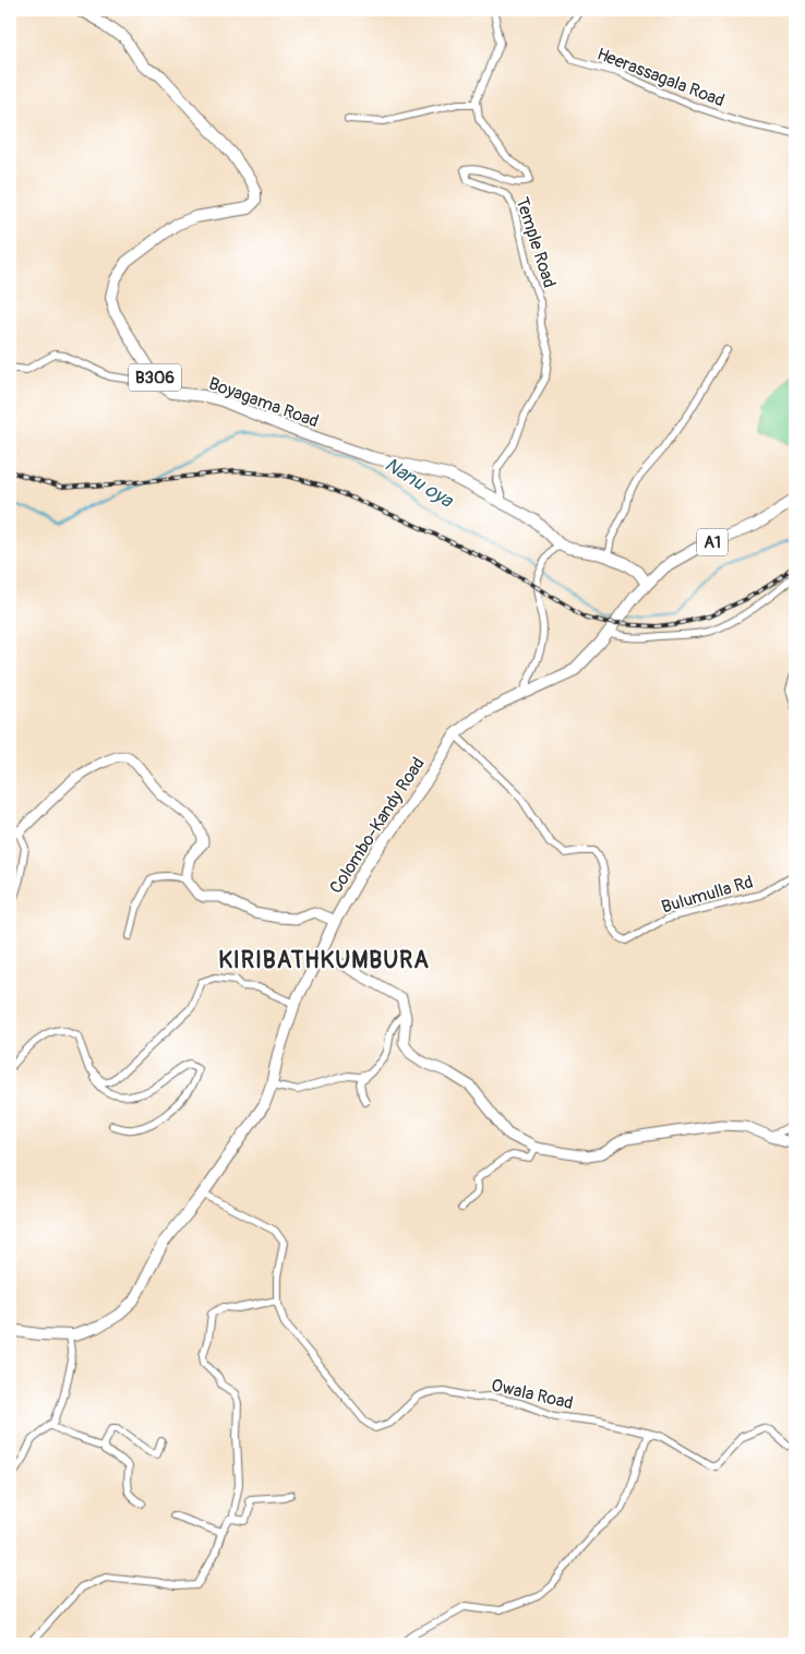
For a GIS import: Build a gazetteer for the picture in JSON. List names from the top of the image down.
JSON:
{
  "streets": {
    "main road": [
      "B306",
      "Boyagama Road",
      "A1",
      "Colombo-Kandy Road"
    ],
    "street": [
      "Heerassagala Road",
      "Temple Road",
      "Bulumulla Rd",
      "Owala Road"
    ]
  },
  "crossings": [
    ["Temple Road", "Boyagama Road"],
    ["B306", "Boyagama Road"],
    ["Boyagama Road", "Colombo-Kandy Road"],
    ["Colombo-Kandy Road", "Bulumulla Rd"],
    ["Colombo-Kandy Road", "Owala Road"]
  ],
  "districts": ["KIRIBATHKUMBURA"],
  "water": ["Nanu oya"]
}
